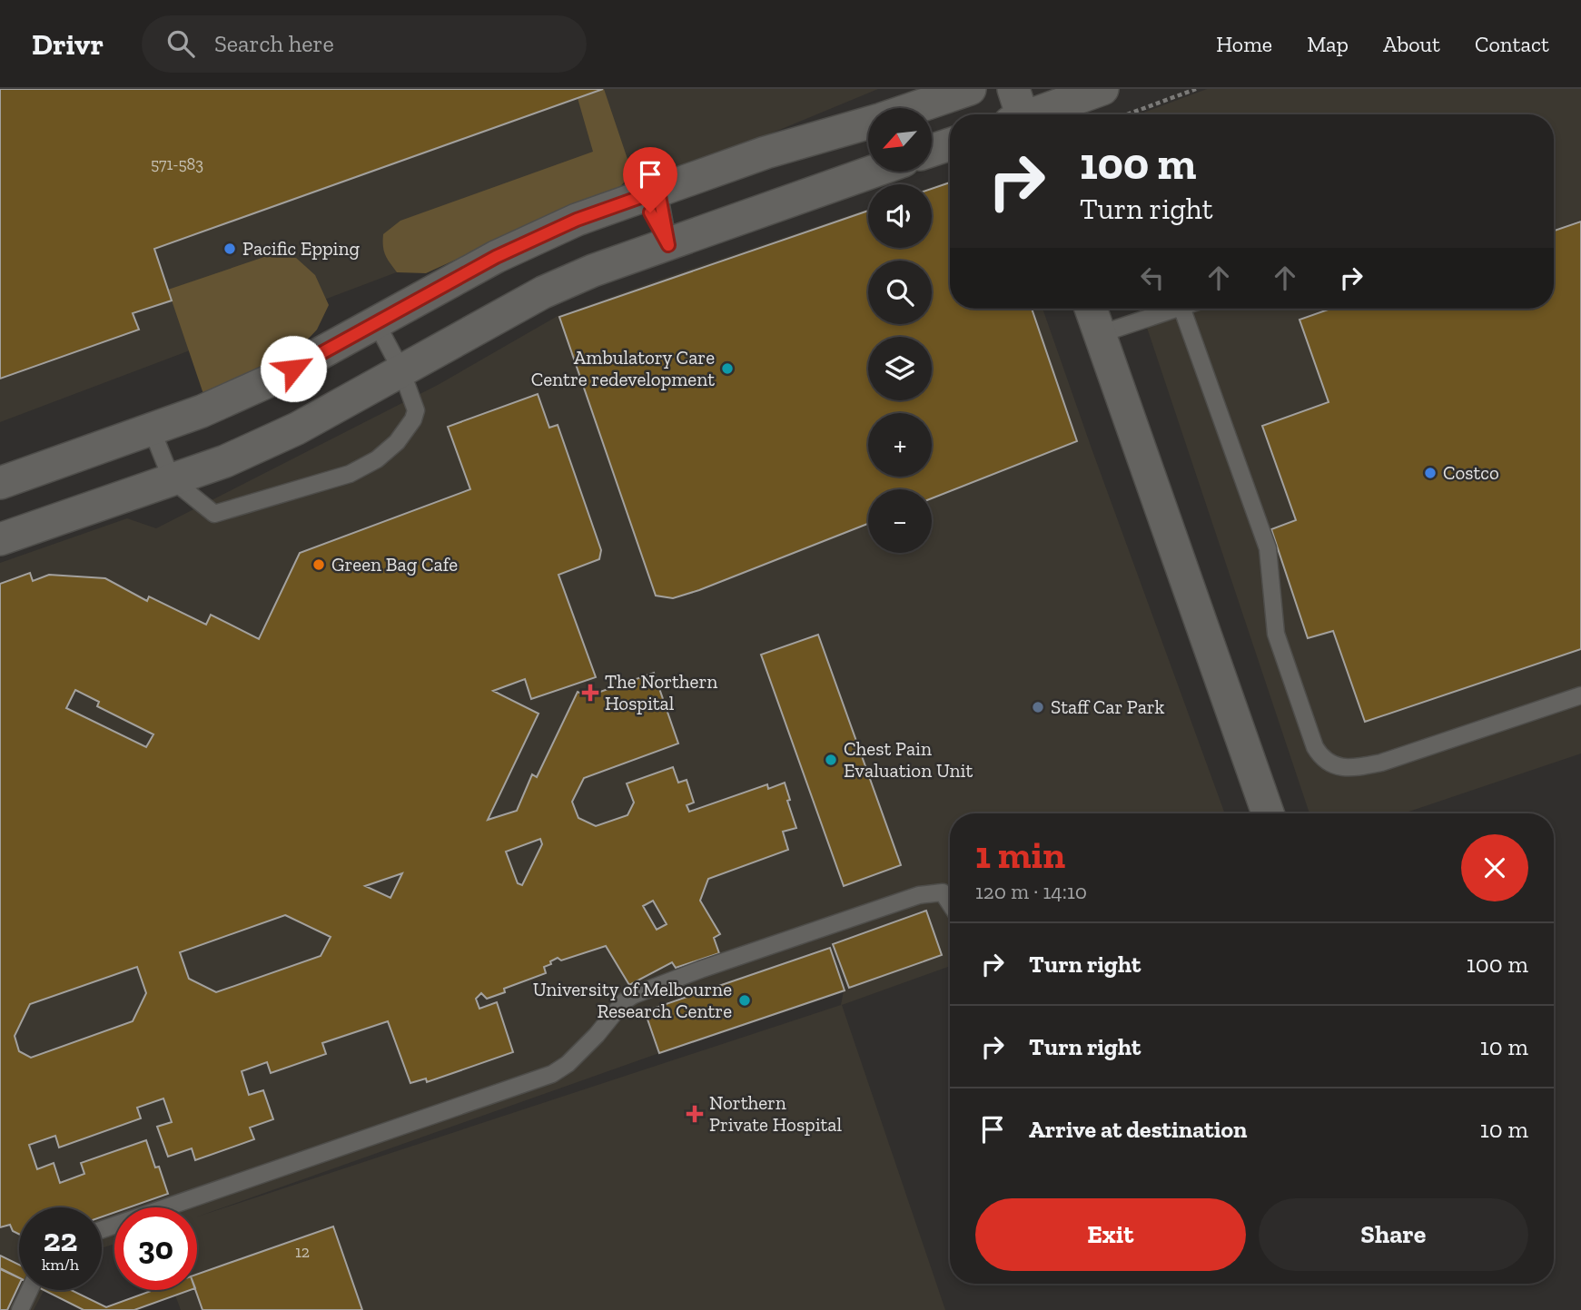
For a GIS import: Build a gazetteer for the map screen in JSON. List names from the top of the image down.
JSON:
{
  "places": {
    "other": [
      "Pacific Epping",
      "Ambulatory Care Centre redevelopment",
      "Costco",
      "Green Bag Cafe",
      "Staff Car Park",
      "Chest Pain Evaluation Unit",
      "University of Melbourne Research Centre"
    ],
    "health": ["The Northern Hospital", "Northern Private Hospital"]
  },
  "house_numbers": ["571-583", "12"],
  "north": "bottom left",
  "page": {
    "header": "Drivr",
    "search": "Search here",
    "nav": [
      "Home",
      "Map",
      "About",
      "Contact"
    ],
    "map_buttons": ["+", "−"],
    "turn": ["100 m", "Turn right"],
    "heading": ["1 min", "120 m · 14:10"],
    "list": [
      {
        "name": "Turn right",
        "value": "100 m"
      },
      {
        "name": "Turn right",
        "value": "10 m"
      },
      {
        "name": "Arrive at destination",
        "value": "10 m"
      }
    ],
    "buttons": ["Exit", "Share"],
    "speed": "22 km/h",
    "limit": "30"
  }
}
